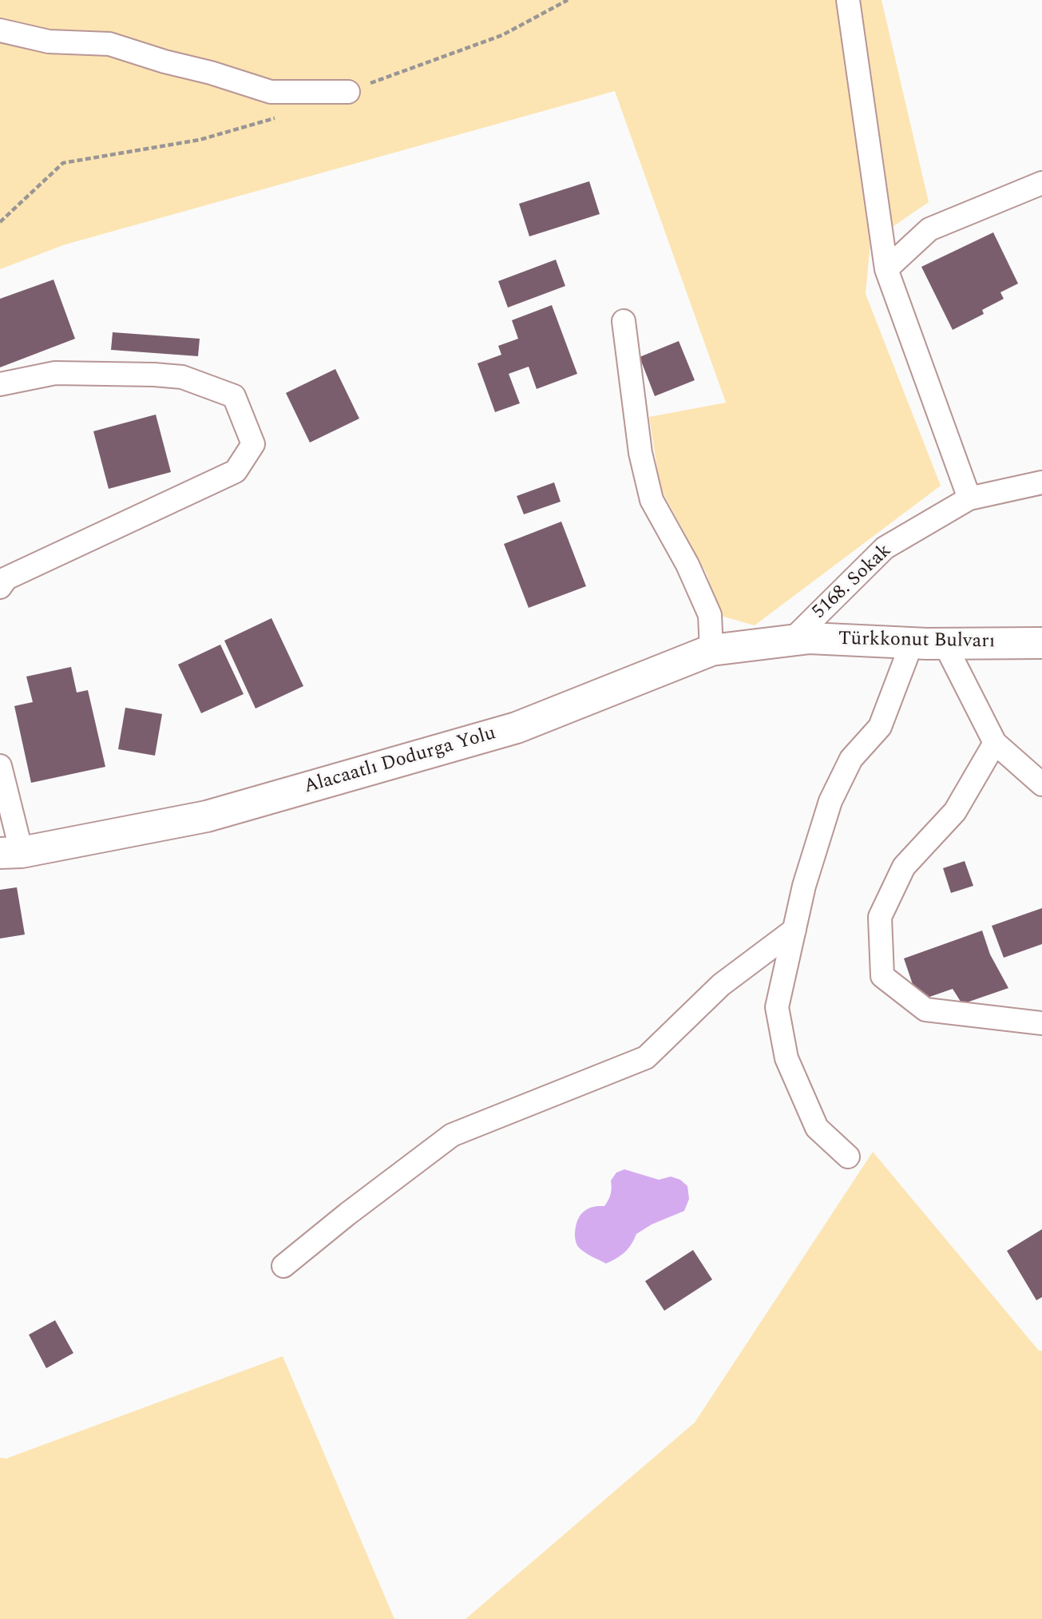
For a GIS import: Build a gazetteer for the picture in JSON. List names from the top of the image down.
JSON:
{
  "streets": {
    "street": ["5168. Sokak", "Türkkonut Bulvarı", "Alacaatlı Dodurga Yolu"]
  },
  "crossings": [
    ["5168. Sokak", "Türkkonut Bulvarı"],
    ["5168. Sokak", "Alacaatlı Dodurga Yolu"],
    ["Türkkonut Bulvarı", "Alacaatlı Dodurga Yolu"]
  ]
}
